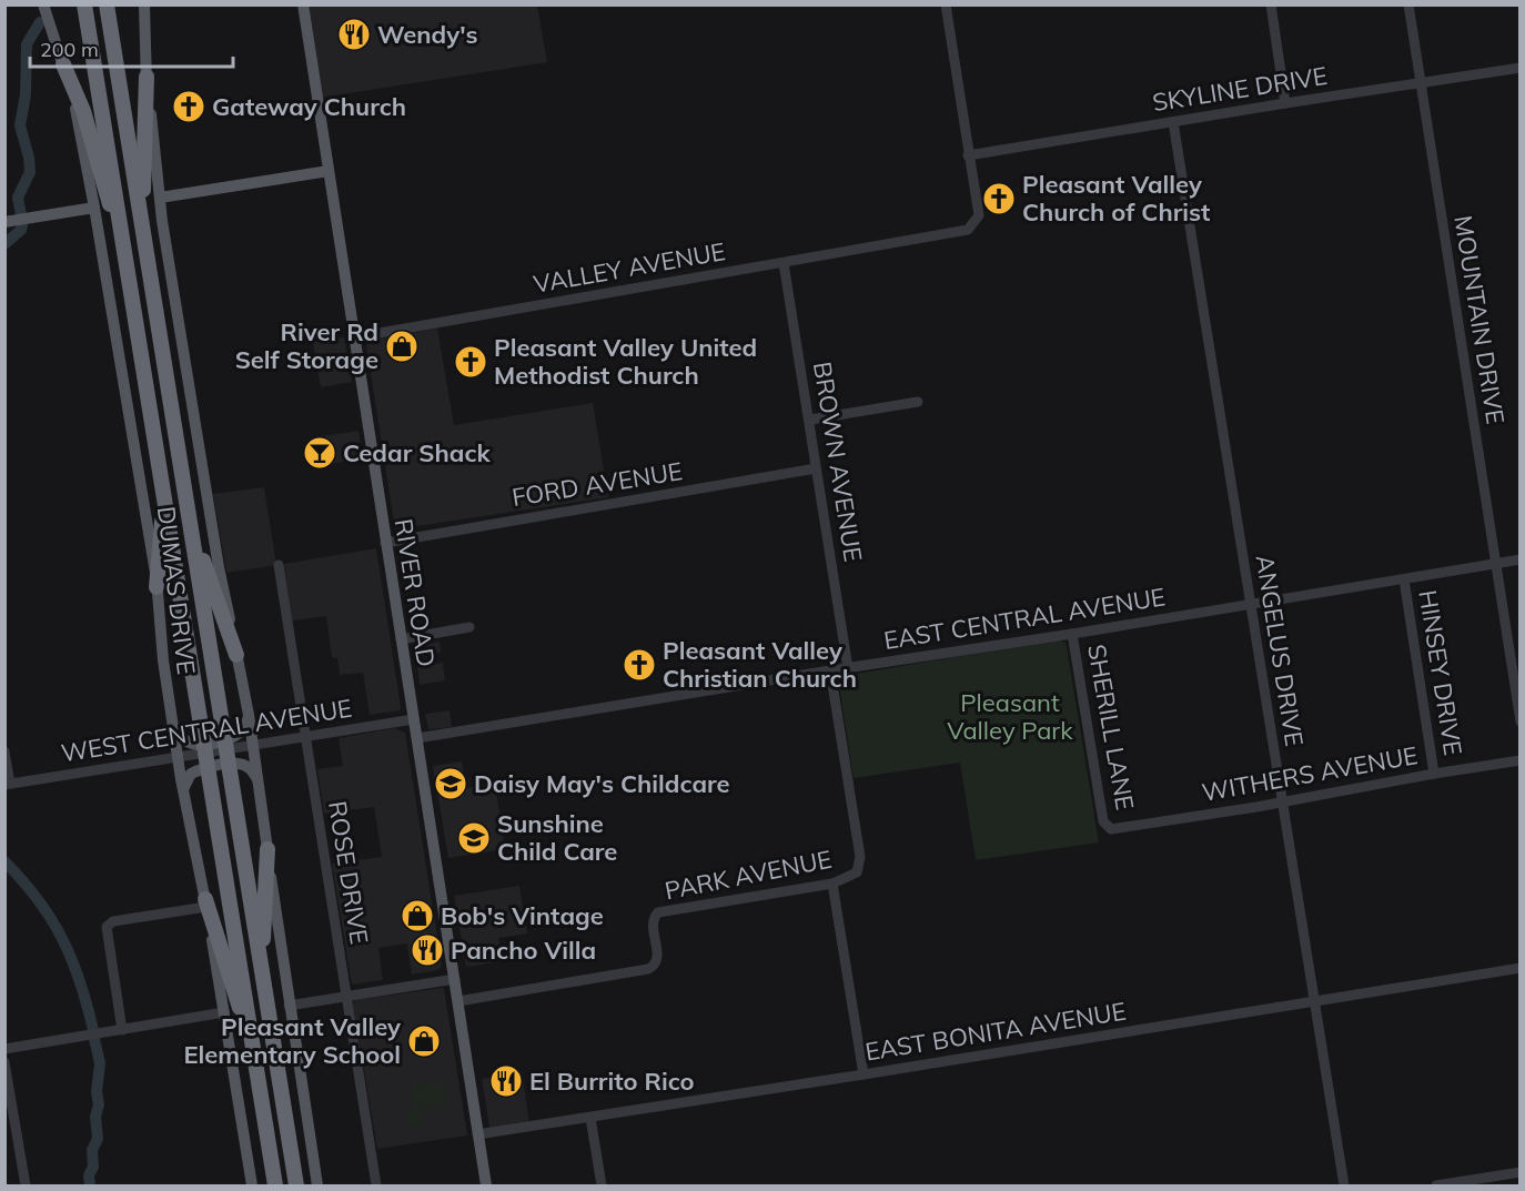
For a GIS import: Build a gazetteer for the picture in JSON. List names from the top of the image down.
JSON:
{
  "streets": {
    "main road": ["DUMAS DRIVE", "RIVER ROAD"],
    "street": [
      "SKYLINE DRIVE",
      "VALLEY AVENUE",
      "MOUNTAIN DRIVE",
      "BROWN AVENUE",
      "FORD AVENUE",
      "EAST CENTRAL AVENUE",
      "ANGELUS DRIVE",
      "HINSEY DRIVE",
      "SHERILL LANE",
      "WEST CENTRAL AVENUE",
      "WITHERS AVENUE",
      "ROSE DRIVE",
      "PARK AVENUE",
      "EAST BONITA AVENUE"
    ]
  },
  "crossings": [
    ["SKYLINE DRIVE", "VALLEY AVENUE"],
    ["SKYLINE DRIVE", "MOUNTAIN DRIVE"],
    ["SKYLINE DRIVE", "ANGELUS DRIVE"],
    ["VALLEY AVENUE", "BROWN AVENUE"],
    ["VALLEY AVENUE", "RIVER ROAD"],
    ["MOUNTAIN DRIVE", "EAST CENTRAL AVENUE"],
    ["BROWN AVENUE", "FORD AVENUE"],
    ["BROWN AVENUE", "EAST CENTRAL AVENUE"],
    ["FORD AVENUE", "RIVER ROAD"],
    ["DUMAS DRIVE", "WEST CENTRAL AVENUE"],
    ["RIVER ROAD", "EAST CENTRAL AVENUE"],
    ["RIVER ROAD", "WEST CENTRAL AVENUE"],
    ["RIVER ROAD", "PARK AVENUE"],
    ["RIVER ROAD", "EAST BONITA AVENUE"],
    ["EAST CENTRAL AVENUE", "ANGELUS DRIVE"],
    ["EAST CENTRAL AVENUE", "HINSEY DRIVE"],
    ["EAST CENTRAL AVENUE", "SHERILL LANE"],
    ["EAST CENTRAL AVENUE", "PARK AVENUE"],
    ["ANGELUS DRIVE", "WITHERS AVENUE"],
    ["ANGELUS DRIVE", "EAST BONITA AVENUE"],
    ["HINSEY DRIVE", "WITHERS AVENUE"],
    ["SHERILL LANE", "WITHERS AVENUE"],
    ["WEST CENTRAL AVENUE", "ROSE DRIVE"]
  ],
  "parks": ["Pleasant Valley Park"],
  "places": {
    "restaurant": ["Wendy's", "Pancho Villa", "El Burrito Rico"],
    "church": [
      "Gateway Church",
      "Pleasant Valley Church of Christ",
      "Pleasant Valley United Methodist Church",
      "Pleasant Valley Christian Church"
    ],
    "shop": ["River Rd Self Storage", "Bob's Vintage", "Pleasant Valley Elementary School"],
    "bar": ["Cedar Shack"],
    "school or university": ["Daisy May's Childcare", "Sunshine Child Care"]
  },
  "scale_bar": "200 m"
}
